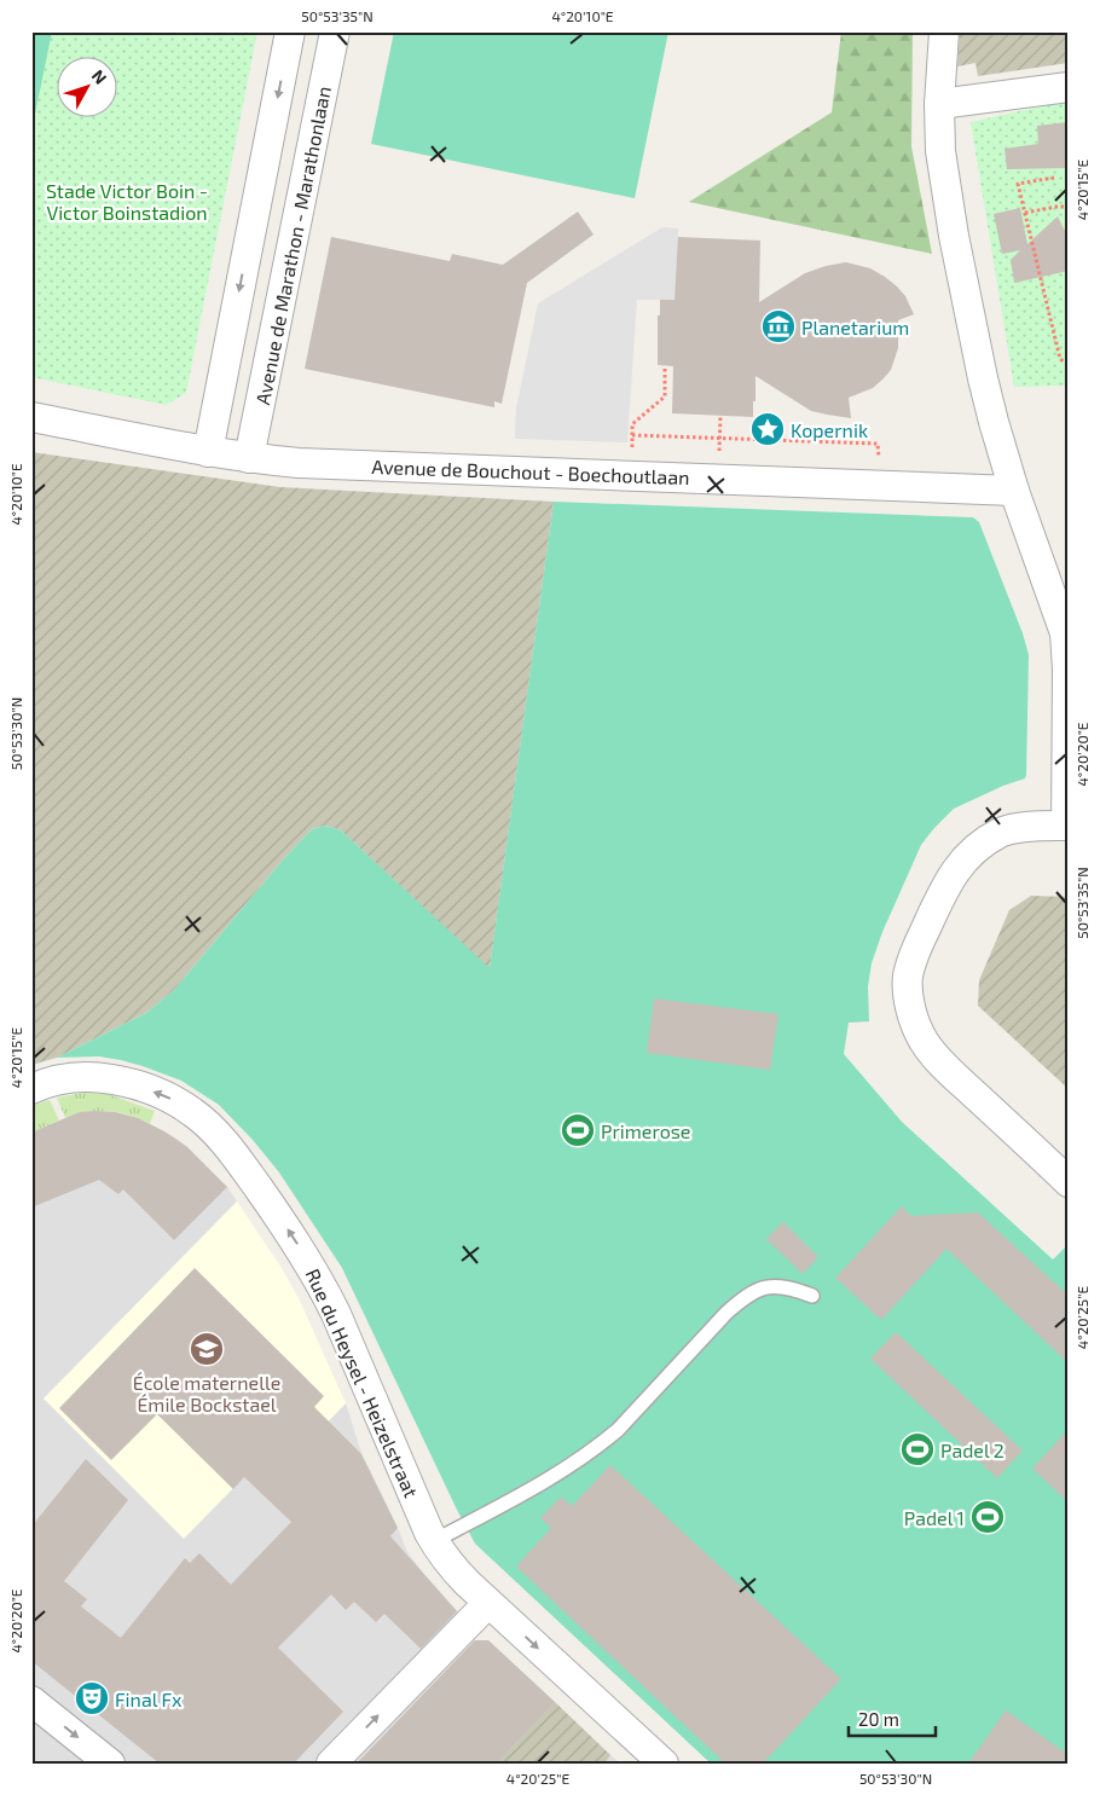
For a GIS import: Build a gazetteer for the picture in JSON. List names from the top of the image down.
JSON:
{
  "streets": {
    "street": ["Avenue de Marathon - Marathonlaan", "Avenue de Bouchout - Boechoutlaan", "Rue du Heysel - Heizelstraat"]
  },
  "crossings": [
    ["Avenue de Marathon - Marathonlaan", "Avenue de Bouchout - Boechoutlaan"]
  ],
  "parks": ["Stade Victor Boin - Victor Boinstadion"],
  "places": {
    "museum": ["Planetarium"],
    "place": ["Kopernik"],
    "sports": ["Primerose", "Padel 2", "Padel 1"],
    "school or university": ["École maternelle Émile Bockstael"],
    "theatre": ["Final Fx"]
  },
  "scale_bar": "20 m",
  "north": "top right",
  "coordinates": [
    "50°53'35\"N",
    "4°20'10\"E",
    "4°20'15\"E",
    "50°53'30\"N",
    "4°20'20\"E",
    "4°20'25\"E"
  ]
}
